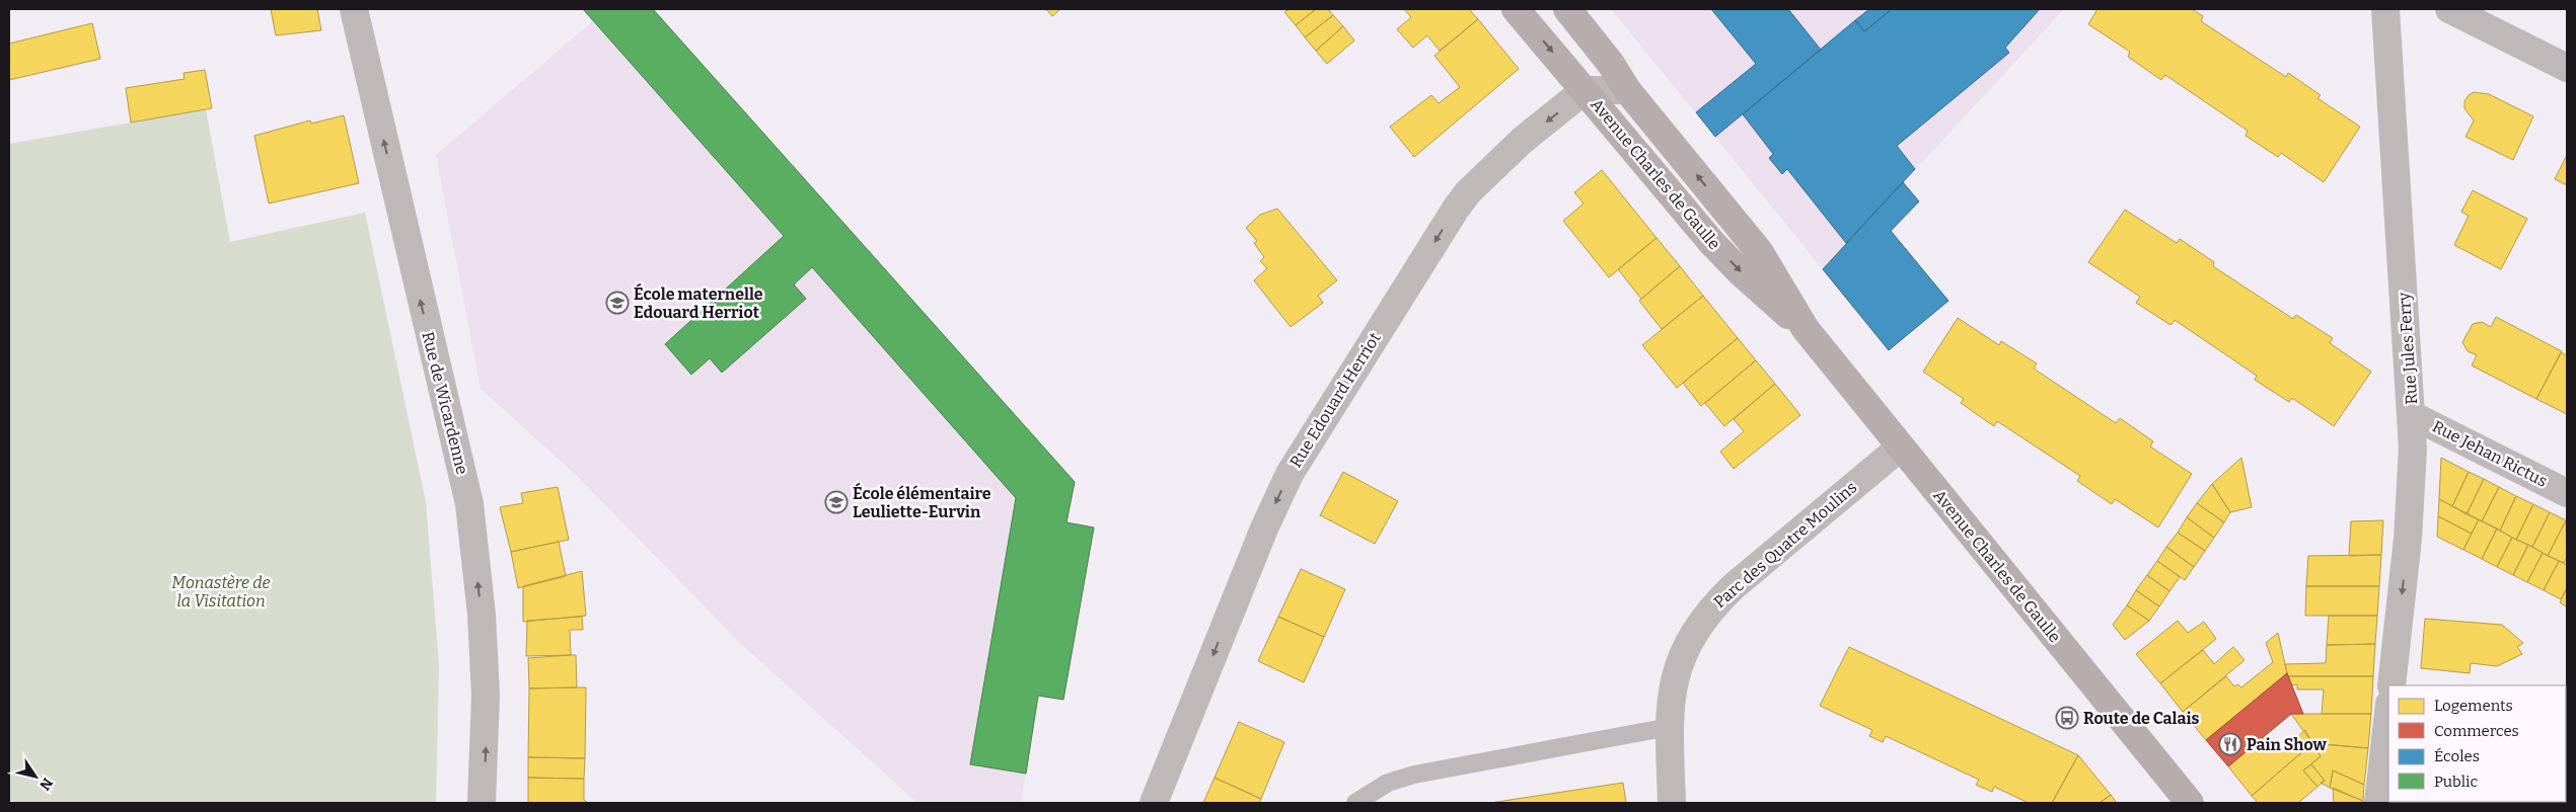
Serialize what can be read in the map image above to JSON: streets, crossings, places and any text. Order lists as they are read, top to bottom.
{
  "streets": {
    "main road": ["Avenue Charles de Gaulle"],
    "street": [
      "Rue Jules Ferry",
      "Rue Edouard Herriot",
      "Rue de Wicardenne",
      "Rue Jehan Rictus",
      "Parc des Quatre Moulins"
    ]
  },
  "crossings": [
    ["Avenue Charles de Gaulle", "Rue Edouard Herriot"],
    ["Avenue Charles de Gaulle", "Parc des Quatre Moulins"],
    ["Rue Jules Ferry", "Rue Jehan Rictus"]
  ],
  "one_way": ["Rue Jules Ferry", "Rue Edouard Herriot", "Rue de Wicardenne"],
  "parks": ["Monastère de la Visitation"],
  "places": {
    "school or university": ["École maternelle Edouard Herriot", "École élémentaire Leuliette-Eurvin"],
    "bus stop": ["Route de Calais"],
    "restaurant": ["Pain Show"]
  },
  "legend": [
    "Logements",
    "Commerces",
    "Écoles",
    "Public"
  ],
  "north": "bottom right"
}
